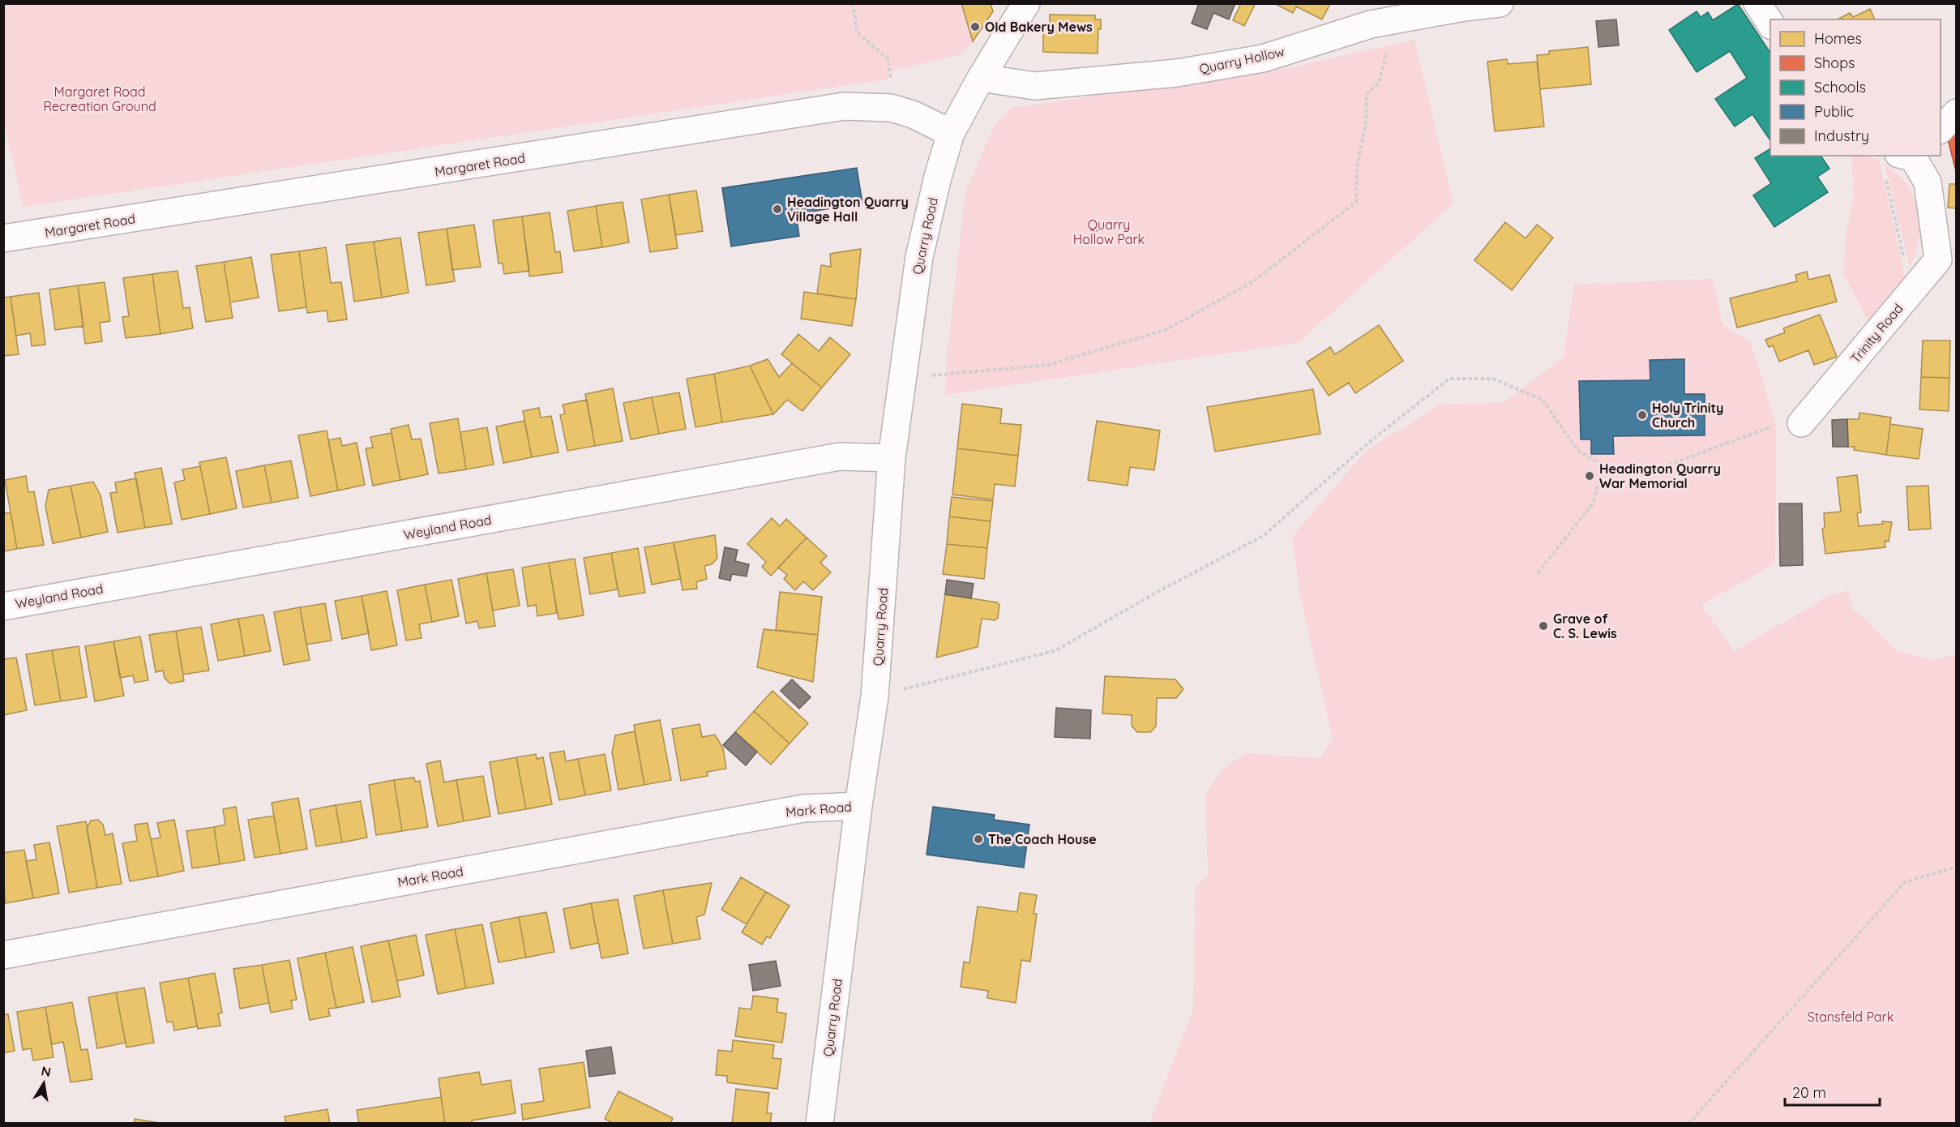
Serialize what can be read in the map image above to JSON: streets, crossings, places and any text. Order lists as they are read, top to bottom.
{
  "streets": {
    "street": [
      "Quarry Hollow",
      "Margaret Road",
      "Quarry Road",
      "Trinity Road",
      "Weyland Road",
      "Mark Road"
    ]
  },
  "crossings": [
    ["Quarry Hollow", "Quarry Road"],
    ["Margaret Road", "Quarry Road"],
    ["Quarry Road", "Weyland Road"],
    ["Quarry Road", "Mark Road"]
  ],
  "parks": ["Margaret Road Recreation Ground", "Quarry Hollow Park", "Stansfeld Park"],
  "places": [
    "Old Bakery Mews",
    "Headington Quarry Village Hall",
    "Holy Trinity Church",
    "Headington Quarry War Memorial",
    "Grave of C. S. Lewis",
    "The Coach House"
  ],
  "legend": [
    "Homes",
    "Shops",
    "Schools",
    "Public",
    "Industry"
  ],
  "scale_bar": "20 m",
  "north": "top"
}
